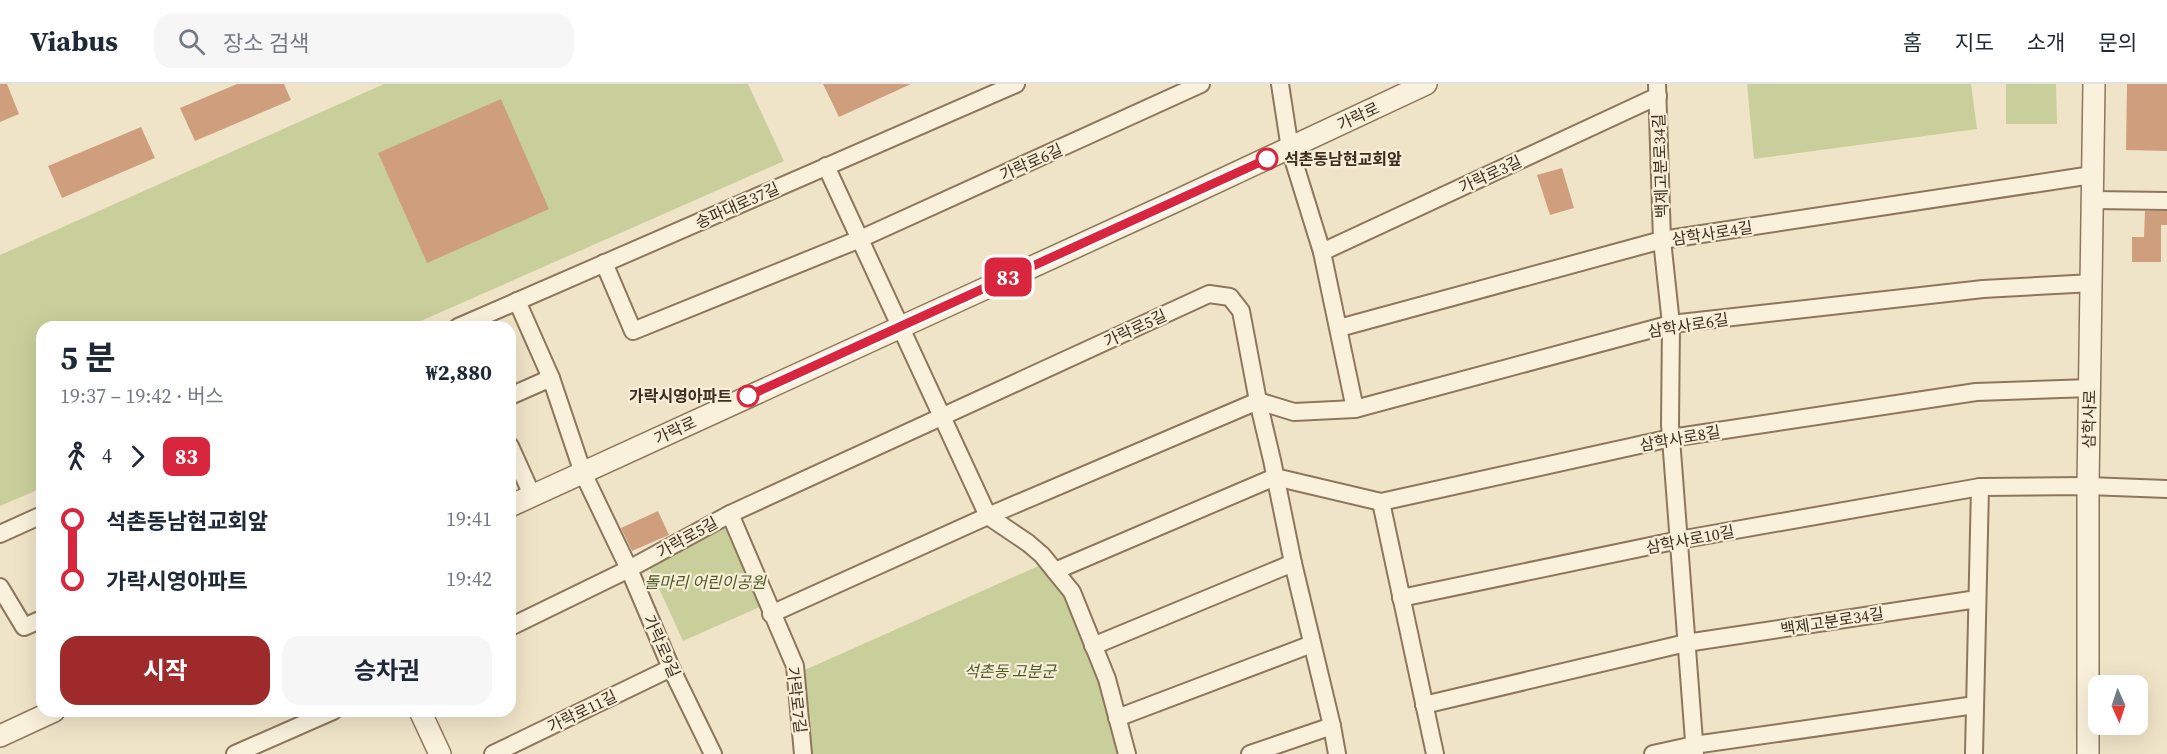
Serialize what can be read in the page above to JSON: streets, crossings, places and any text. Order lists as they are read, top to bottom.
{
  "streets": {
    "street": [
      "가락로",
      "가락로6길",
      "백제고분로34길",
      "가락로3길",
      "송파대로37길",
      "삼학사로4길",
      "삼학사로6길",
      "가락로5길",
      "삼학사로",
      "삼학사로8길",
      "삼학사로10길",
      "가락로9길",
      "가락로7길",
      "가락로11길"
    ]
  },
  "crossings": [
    ["가락로", "가락로9길"],
    ["가락로6길", "송파대로37길"],
    ["백제고분로34길", "가락로3길"],
    ["백제고분로34길", "삼학사로4길"],
    ["백제고분로34길", "삼학사로6길"],
    ["백제고분로34길", "삼학사로8길"],
    ["백제고분로34길", "삼학사로10길"],
    ["삼학사로4길", "삼학사로"],
    ["삼학사로6길", "가락로5길"],
    ["삼학사로6길", "삼학사로"],
    ["가락로5길", "삼학사로8길"],
    ["가락로5길", "가락로9길"],
    ["가락로5길", "가락로7길"],
    ["삼학사로", "삼학사로8길"],
    ["삼학사로", "삼학사로10길"],
    ["가락로9길", "가락로11길"]
  ],
  "parks": ["돌마리 어린이공원", "석촌동 고분군"],
  "places": ["석촌동남현교회앞", "가락시영아파트"],
  "lines": ["bus line 83"],
  "north": "bottom",
  "page": {
    "header": "Viabus",
    "search": "장소 검색",
    "nav": [
      "홈",
      "지도",
      "소개",
      "문의"
    ],
    "on_map": "83",
    "heading": ["5 분", "19:37 – 19:42 · 버스", "₩2,880"],
    "legs": ["4", "83"],
    "list": [
      {
        "name": "석촌동남현교회앞",
        "value": "19:41"
      },
      {
        "name": "가락시영아파트",
        "value": "19:42"
      }
    ],
    "buttons": ["시작", "승차권"]
  }
}
